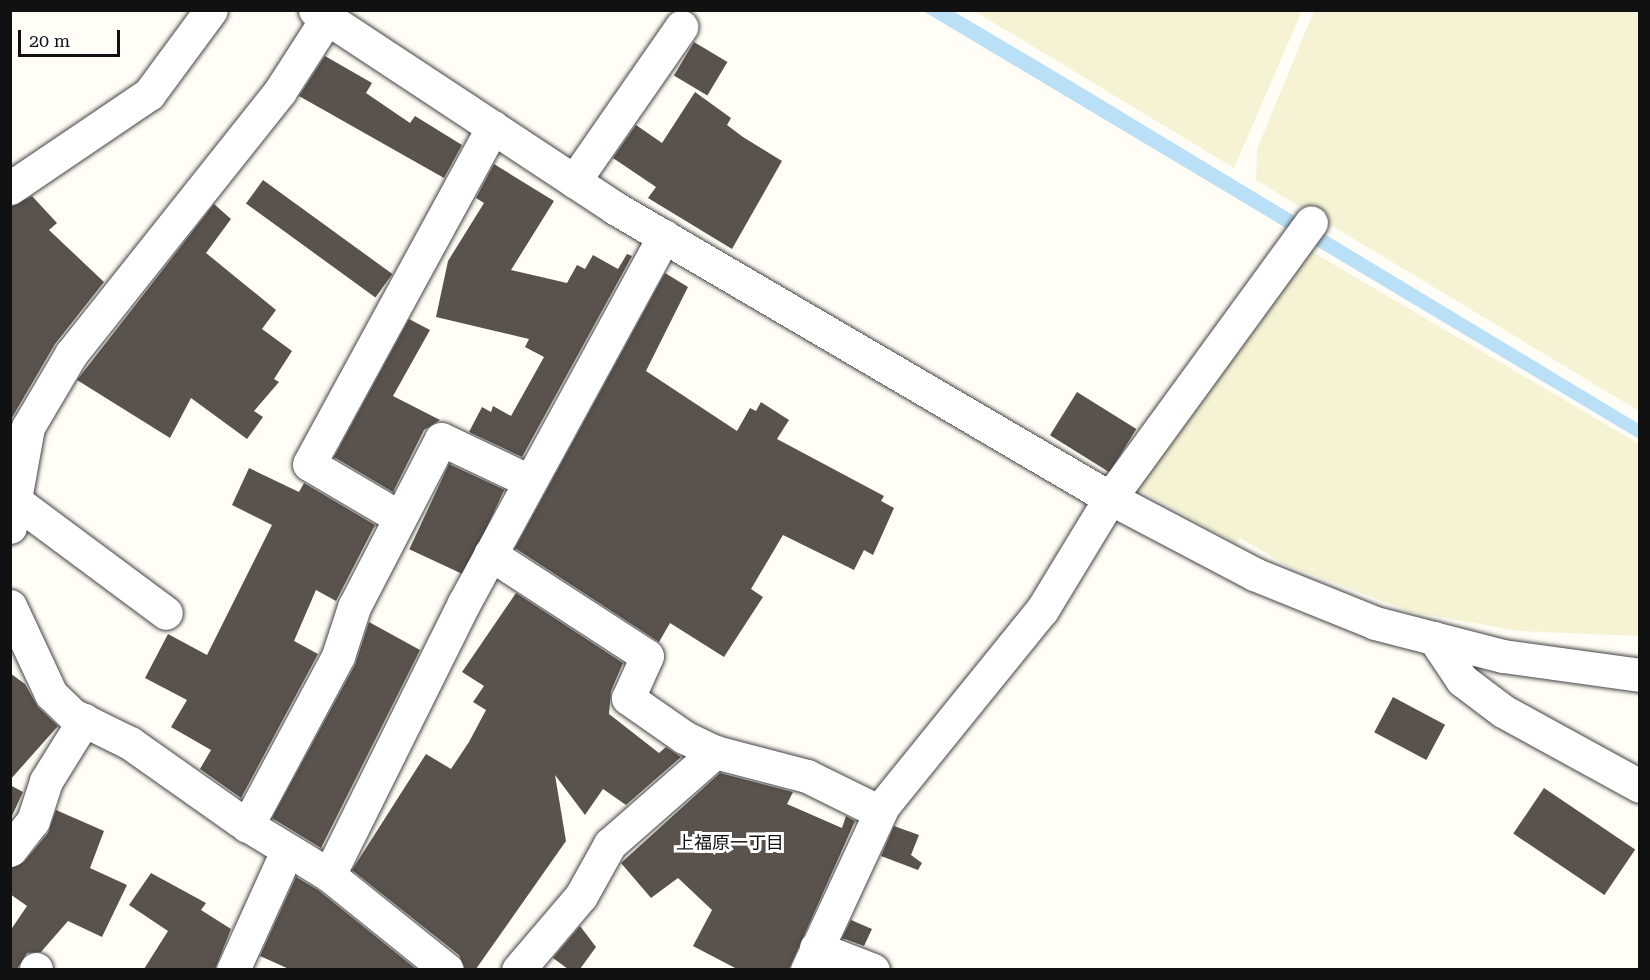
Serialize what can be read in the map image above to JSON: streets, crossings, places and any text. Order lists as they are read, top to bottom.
{
  "districts": ["上福原一丁目"],
  "scale_bar": "20 m"
}
